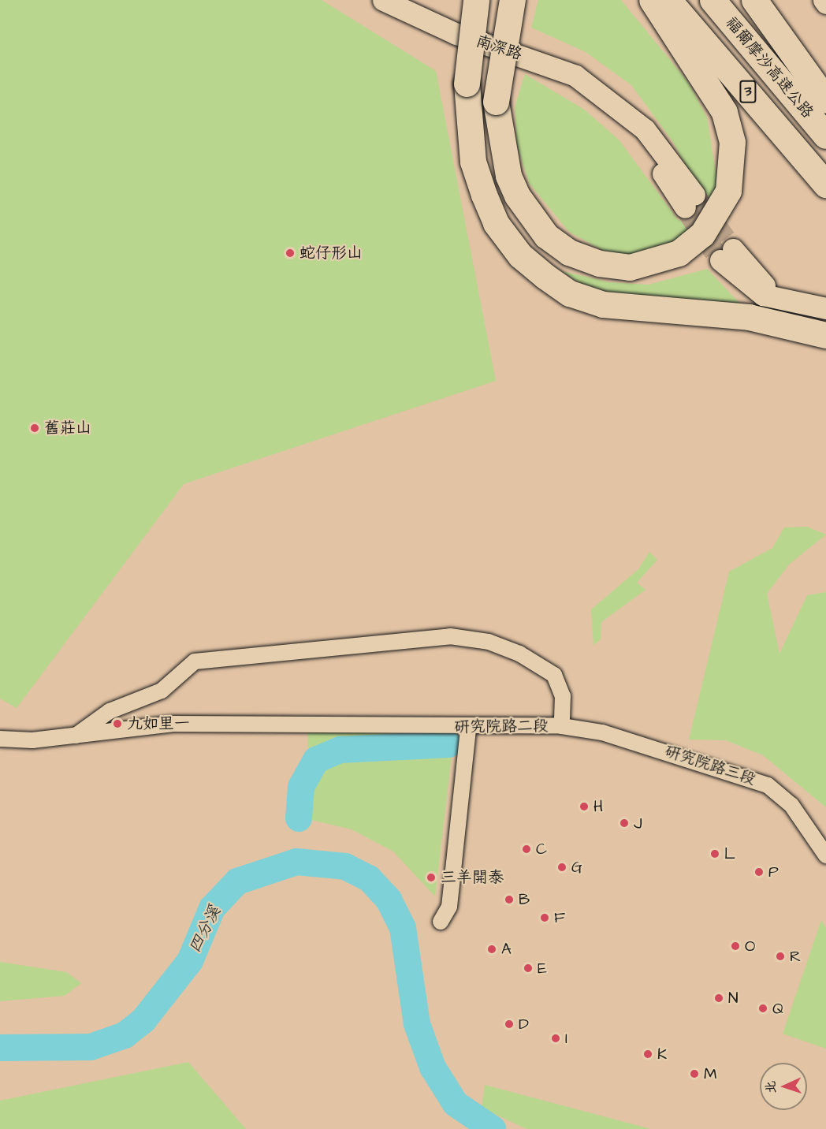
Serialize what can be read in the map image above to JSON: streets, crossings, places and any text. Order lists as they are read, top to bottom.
{
  "streets": {
    "highway": ["福爾摩沙高速公路", "3"],
    "main road": ["南深路"],
    "street": ["研究院路二段", "研究院路三段"]
  },
  "crossings": [
    ["研究院路二段", "研究院路三段"]
  ],
  "water": ["四分溪"],
  "places": [
    "蛇仔形山",
    "舊莊山",
    "九如里一",
    "H",
    "J",
    "C",
    "L",
    "G",
    "P",
    "三羊開泰",
    "B",
    "F",
    "O",
    "A",
    "R",
    "E",
    "N",
    "Q",
    "D",
    "I",
    "K",
    "M"
  ],
  "north": "left"
}
